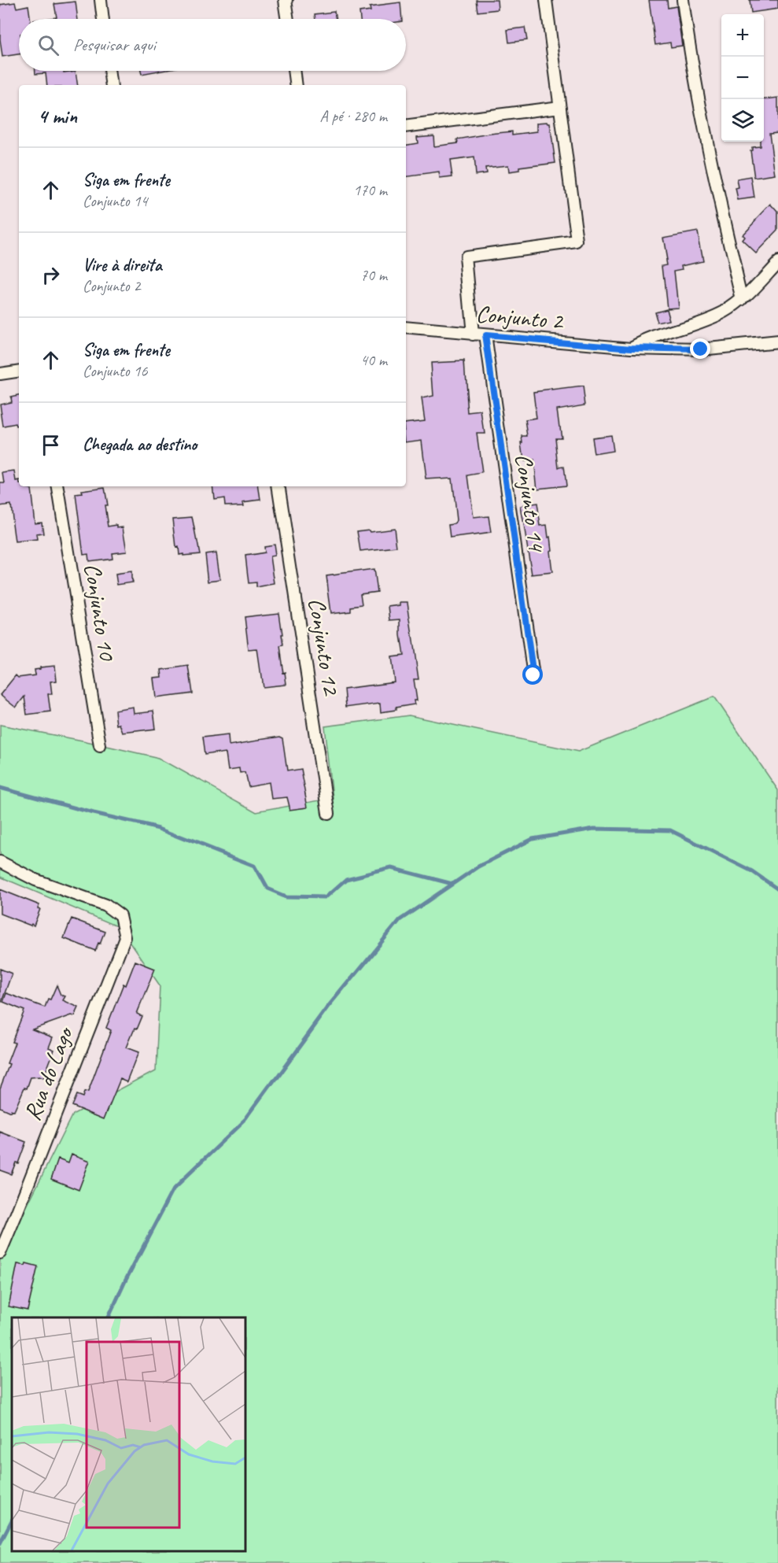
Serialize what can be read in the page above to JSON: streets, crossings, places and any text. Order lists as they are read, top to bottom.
{
  "streets": {
    "street": [
      "Conjunto 2",
      "Conjunto 14",
      "Conjunto 10",
      "Conjunto 12",
      "Rua do Lago"
    ]
  },
  "crossings": [
    ["Conjunto 2", "Conjunto 14"]
  ],
  "page": {
    "map_buttons": ["+", "−"],
    "search": "Pesquisar aqui",
    "heading": ["4 min", "A pé · 280 m"],
    "list": [
      ["Siga em frente", "Conjunto 14", "170 m"],
      ["Vire à direita", "Conjunto 2", "70 m"],
      ["Siga em frente", "Conjunto 16", "40 m"],
      "Chegada ao destino"
    ]
  }
}
